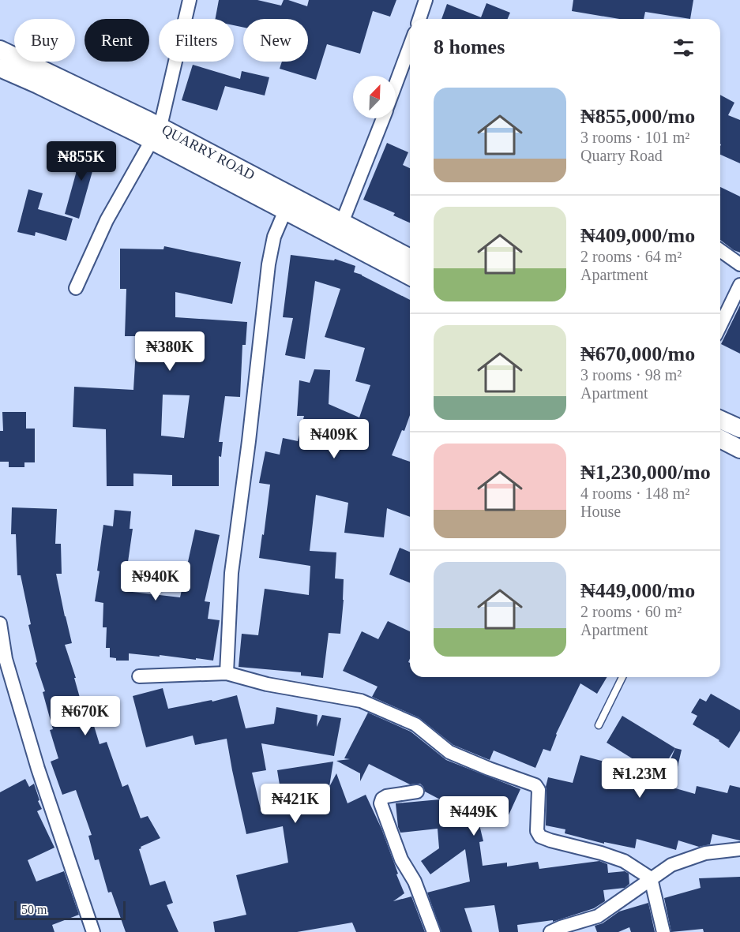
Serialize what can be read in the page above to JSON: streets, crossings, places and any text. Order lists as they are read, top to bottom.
{
  "streets": {
    "main road": ["QUARRY ROAD"]
  },
  "scale_bar": "50 m",
  "north": "top right",
  "page": {
    "chip": [
      "Buy",
      "Rent",
      "Filters",
      "New"
    ],
    "heading": "8 homes",
    "list": [
      {
        "name": "₦855,000/mo",
        "note": "3 rooms · 101 m² · Quarry Road"
      },
      {
        "name": "₦409,000/mo",
        "note": "2 rooms · 64 m² · Apartment"
      },
      {
        "name": "₦670,000/mo",
        "note": "3 rooms · 98 m² · Apartment"
      },
      {
        "name": "₦1,230,000/mo",
        "note": "4 rooms · 148 m² · House"
      },
      {
        "name": "₦449,000/mo",
        "note": "2 rooms · 60 m² · Apartment"
      }
    ],
    "price": [
      "₦855K",
      "₦380K",
      "₦409K",
      "₦940K",
      "₦670K",
      "₦1.23M",
      "₦421K",
      "₦449K"
    ],
    "scale": "50 m"
  }
}
